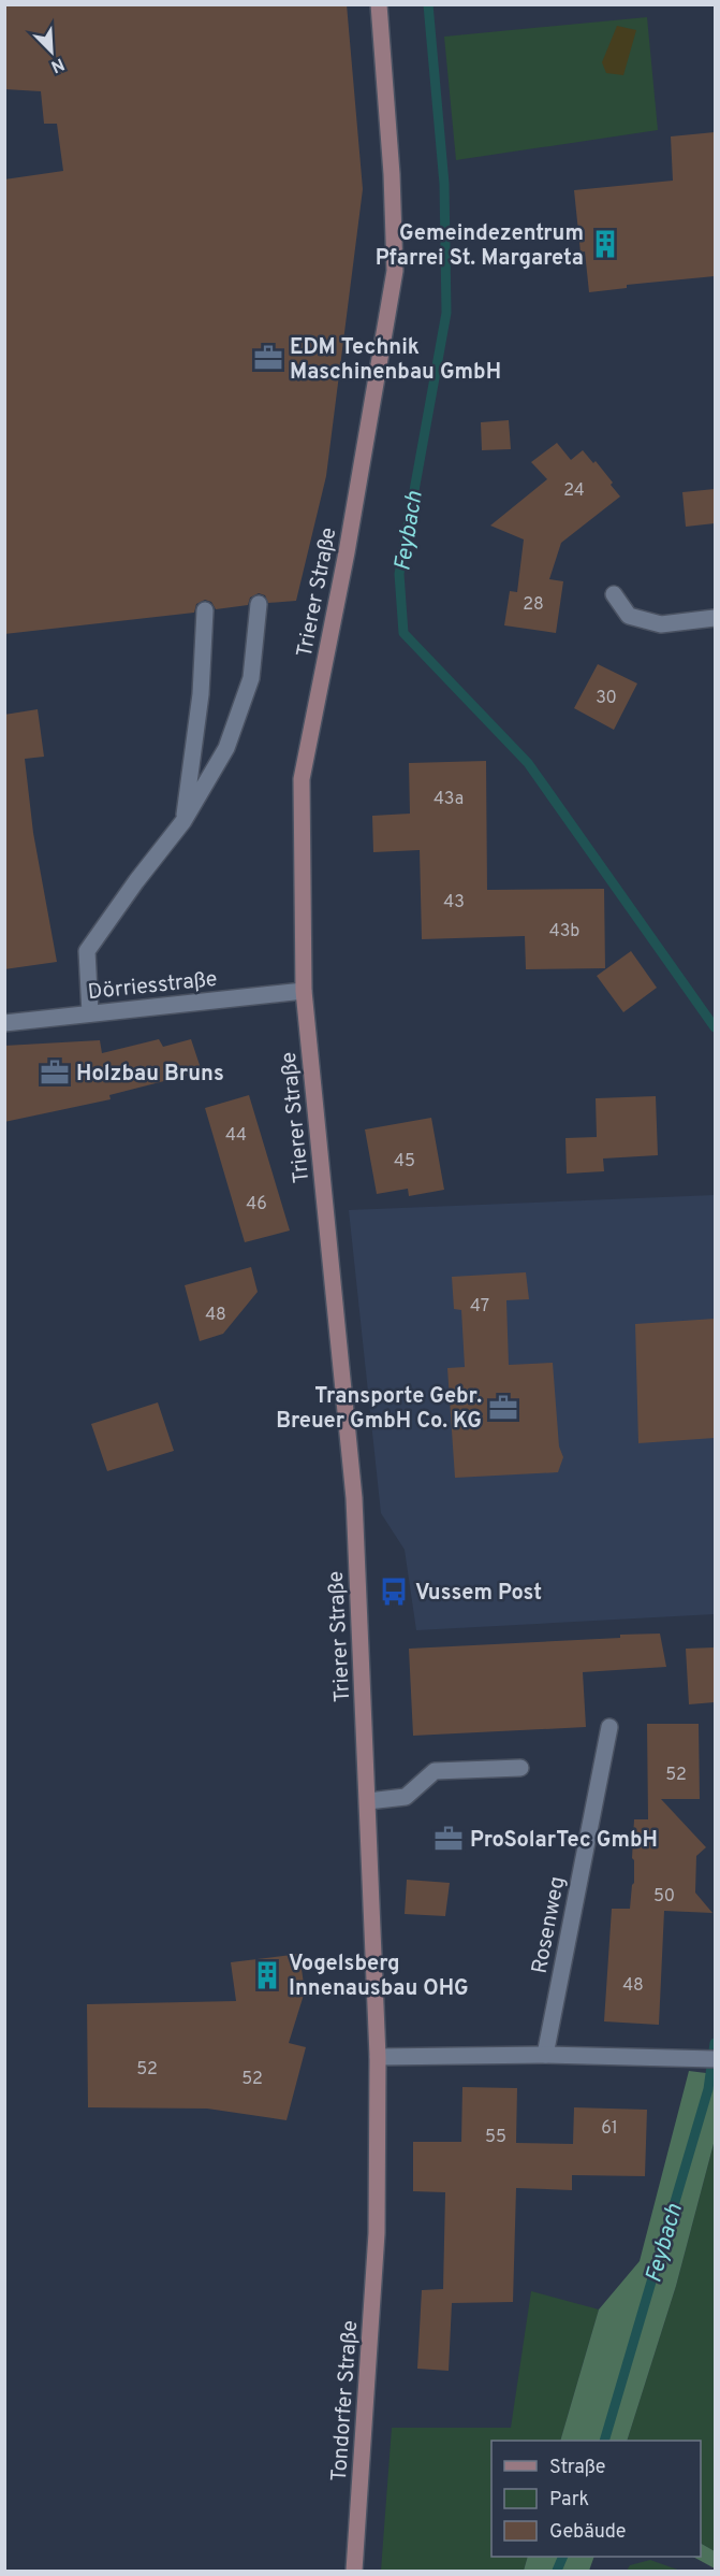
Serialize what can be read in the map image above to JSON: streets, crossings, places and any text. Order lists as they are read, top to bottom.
{
  "streets": {
    "main road": ["Trierer Straße", "Tondorfer Straße"],
    "street": ["Dörriesstraße", "Rosenweg"]
  },
  "crossings": [
    ["Trierer Straße", "Dörriesstraße"],
    ["Trierer Straße", "Tondorfer Straße"]
  ],
  "water": ["Feybach"],
  "places": {
    "building": ["Gemeindezentrum Pfarrei St. Margareta", "Vogelsberg Innenausbau OHG"],
    "office": [
      "EDM Technik Maschinenbau GmbH",
      "Holzbau Bruns",
      "Transporte Gebr. Breuer GmbH Co. KG",
      "ProSolarTec GmbH"
    ],
    "bus stop": ["Vussem Post"]
  },
  "house_numbers": [
    "24",
    "28",
    "30",
    "43a",
    "43",
    "43b",
    "44",
    "45",
    "46",
    "47",
    "48",
    "52",
    "50",
    "48",
    "52",
    "52",
    "61",
    "55"
  ],
  "legend": ["Straße", "Park", "Gebäude"],
  "north": "bottom right"
}
